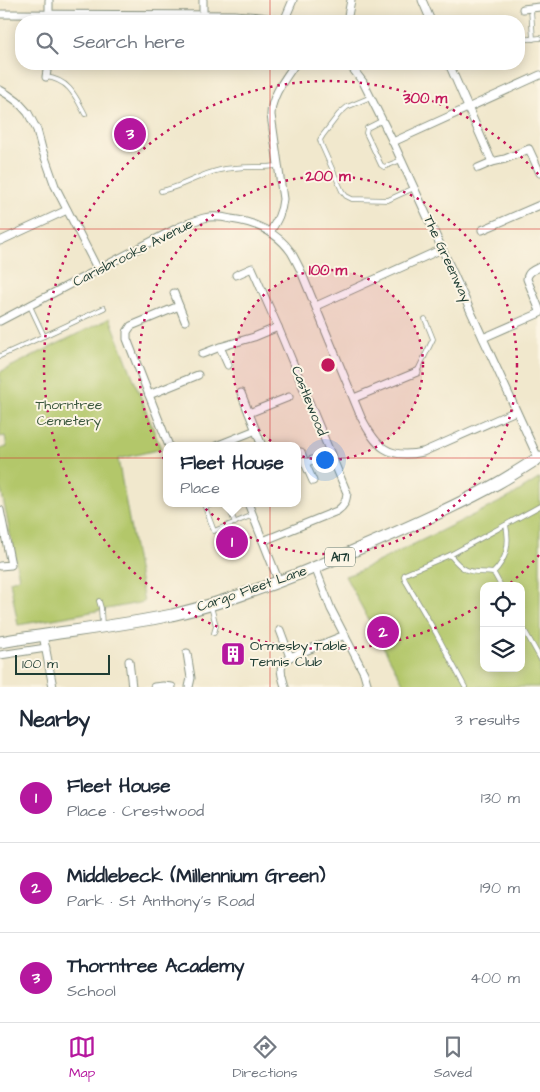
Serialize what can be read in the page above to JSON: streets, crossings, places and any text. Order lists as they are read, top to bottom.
{
  "streets": {
    "main road": ["A171", "Cargo Fleet Lane"],
    "street": ["Carisbrooke Avenue", "The Greenway", "Castlewood"]
  },
  "crossings": [
    ["Carisbrooke Avenue", "The Greenway"],
    ["The Greenway", "Cargo Fleet Lane"]
  ],
  "parks": ["Thorntree Cemetery"],
  "places": {
    "building": ["Ormesby Table Tennis Club"]
  },
  "scale_bar": "100 m",
  "page": {
    "search": "Search here",
    "pins": ["3", "1", "2"],
    "popup": ["Fleet House", "Place"],
    "scale": "100 m",
    "heading": ["Nearby", "3 results"],
    "list": [
      {
        "mark": "1",
        "name": "Fleet House",
        "note": "Place · Crestwood",
        "value": "130 m"
      },
      {
        "mark": "2",
        "name": "Middlebeck (Millennium Green)",
        "note": "Park · St Anthony's Road",
        "value": "190 m"
      },
      {
        "mark": "3",
        "name": "Thorntree Academy",
        "note": "School",
        "value": "400 m"
      }
    ],
    "nav": ["Map", "Directions", "Saved"]
  },
  "rings": ["300 m", "200 m", "100 m"]
}
